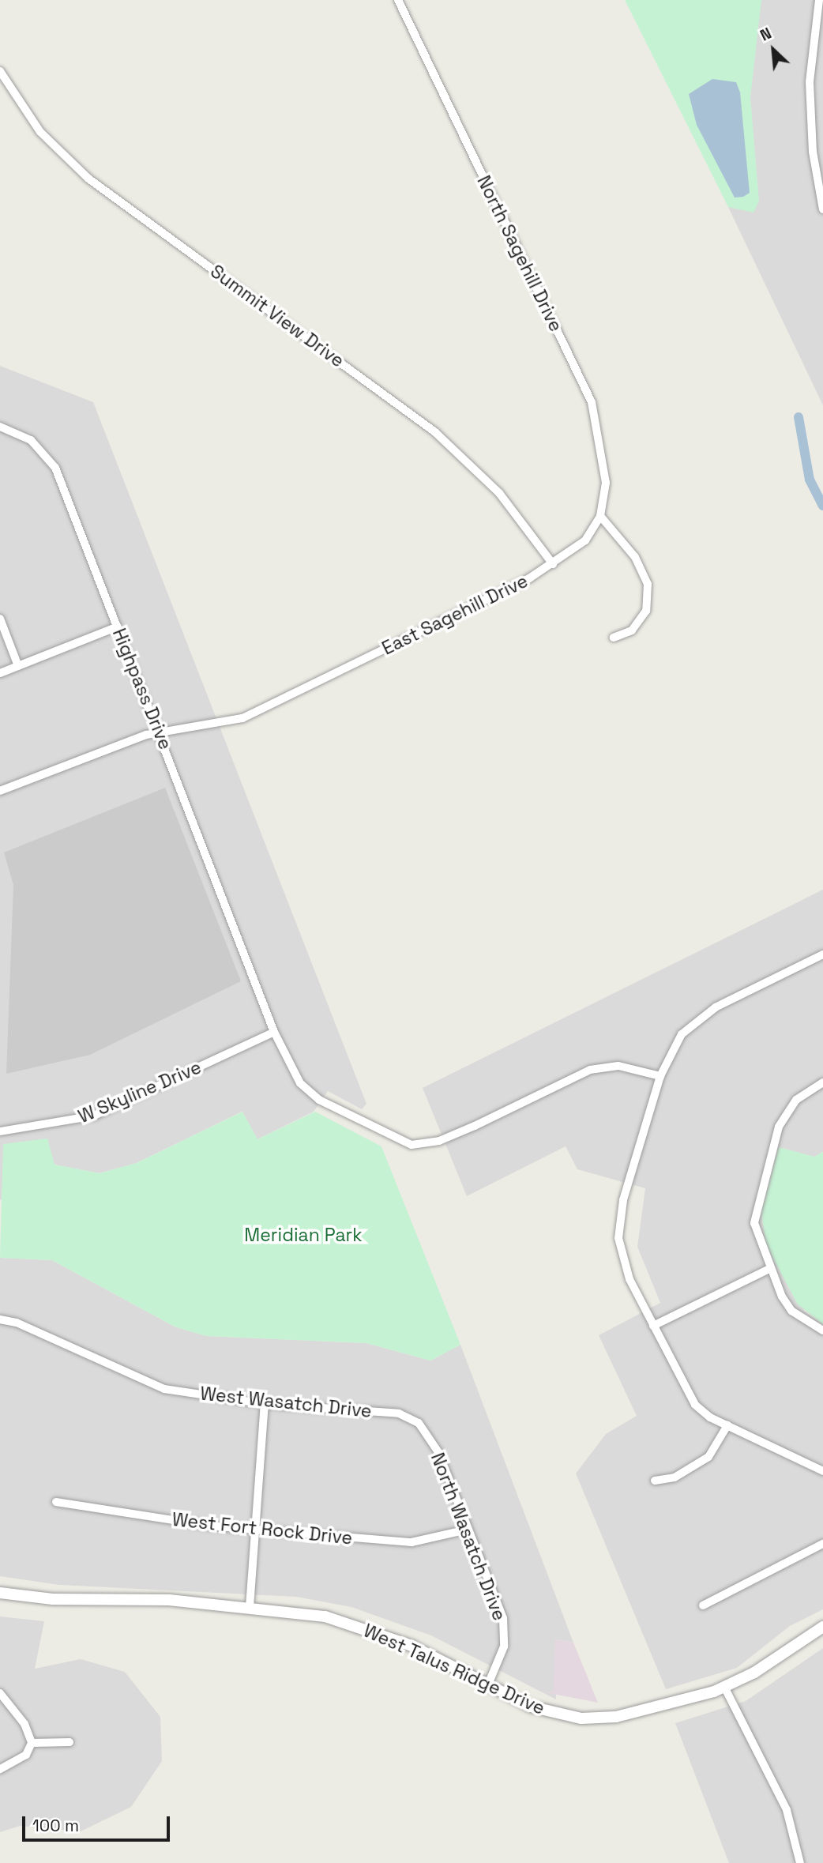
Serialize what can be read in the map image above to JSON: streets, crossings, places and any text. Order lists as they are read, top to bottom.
{
  "streets": {
    "street": [
      "North Sagehill Drive",
      "Summit View Drive",
      "East Sagehill Drive",
      "Highpass Drive",
      "W Skyline Drive",
      "West Wasatch Drive",
      "West Fort Rock Drive",
      "North Wasatch Drive",
      "West Talus Ridge Drive"
    ]
  },
  "crossings": [
    ["North Sagehill Drive", "East Sagehill Drive"],
    ["Summit View Drive", "East Sagehill Drive"],
    ["East Sagehill Drive", "Highpass Drive"],
    ["Highpass Drive", "W Skyline Drive"],
    ["West Wasatch Drive", "North Wasatch Drive"],
    ["West Fort Rock Drive", "North Wasatch Drive"],
    ["North Wasatch Drive", "West Talus Ridge Drive"]
  ],
  "parks": ["Meridian Park"],
  "scale_bar": "100 m",
  "north": "top left"
}
